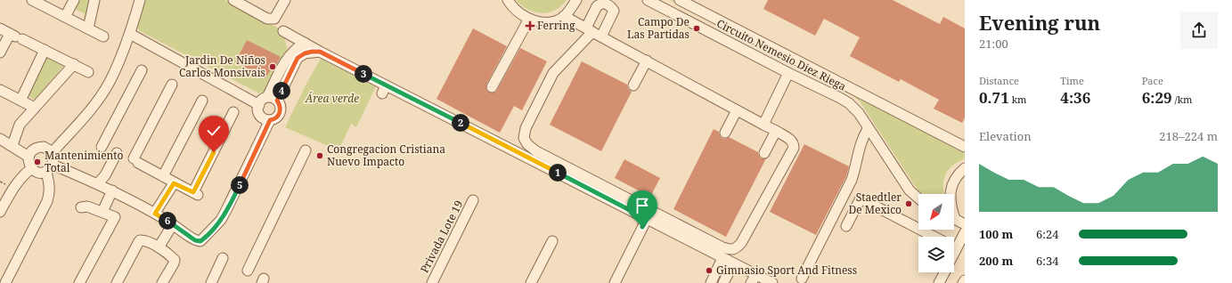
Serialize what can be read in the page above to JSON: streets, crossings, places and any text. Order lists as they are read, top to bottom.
{
  "streets": {
    "street": ["Circuito Nemesio Diez Riega", "Privada Lote 19"]
  },
  "parks": ["Área verde"],
  "places": {
    "health": ["Ferring"],
    "other": [
      "Campo De Las Partidas",
      "Jardin De Niños Carlos Monsivais",
      "Congregacion Cristiana Nuevo Impacto",
      "Mantenimiento Total",
      "Staedtler De Mexico",
      "Gimnasio Sport And Fitness"
    ]
  },
  "north": "bottom left",
  "page": {
    "heading": ["Evening run", "21:00"],
    "stats": [
      ["Distance", "0.71 km"],
      ["Time", "4:36"],
      ["Pace", "6:29 /km"]
    ],
    "pins": [
      "3",
      "4",
      "2",
      "1",
      "5",
      "6"
    ],
    "chart": ["Elevation", "218–224 m"],
    "list": [
      {
        "name": "100 m",
        "note": "6:24"
      },
      {
        "name": "200 m",
        "note": "6:34"
      }
    ]
  }
}
